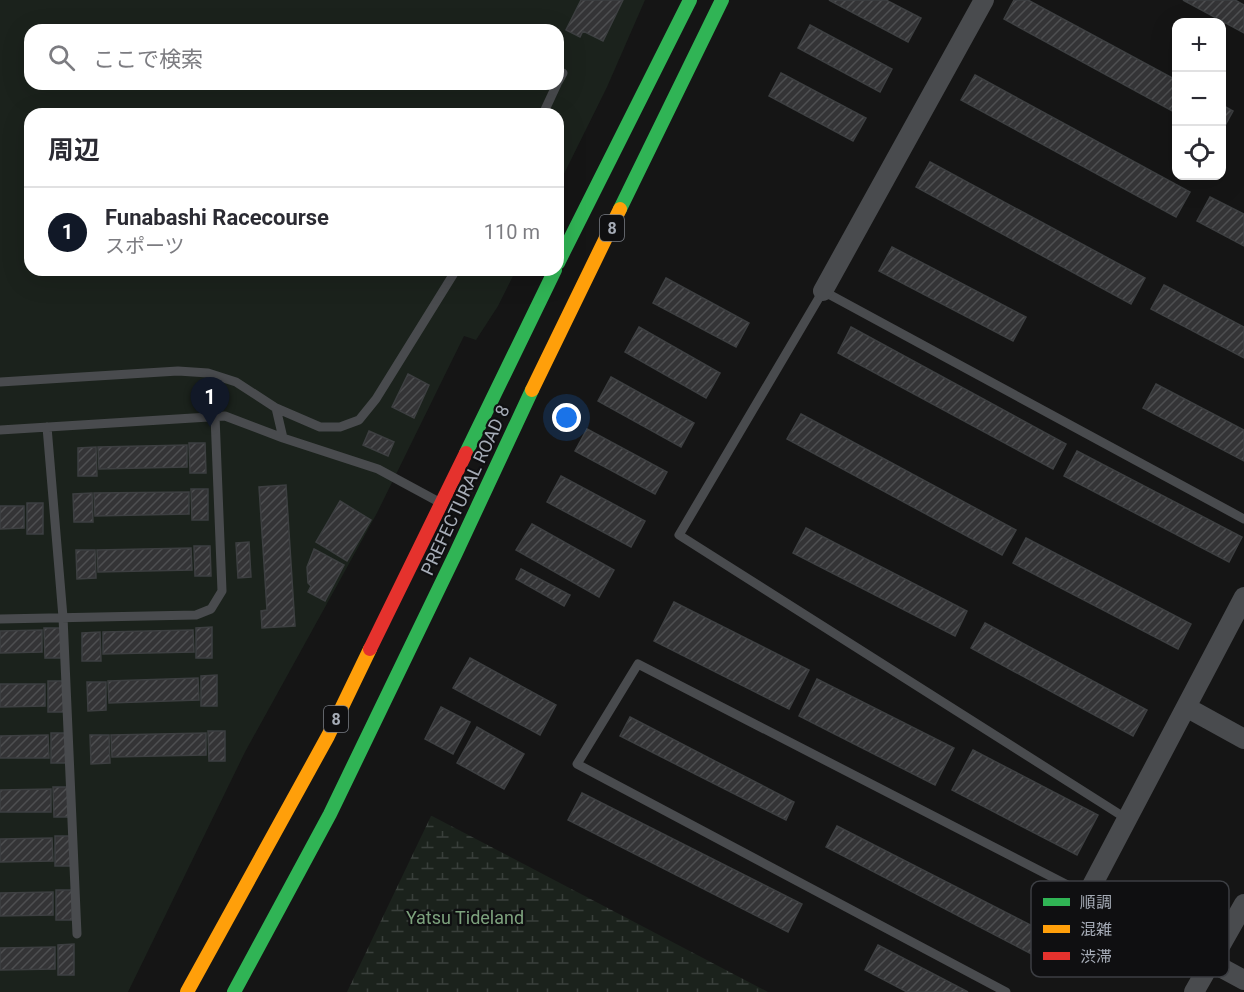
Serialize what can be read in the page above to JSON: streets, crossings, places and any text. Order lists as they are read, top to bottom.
{
  "streets": {
    "main road": ["8", "PREFECTURAL ROAD 8"]
  },
  "parks": ["Yatsu Tideland"],
  "legend": ["順調", "混雑", "渋滞"],
  "page": {
    "map_buttons": ["+", "−"],
    "search": "ここで検索",
    "heading": "周辺",
    "list": [
      {
        "mark": "1",
        "name": "Funabashi Racecourse",
        "note": "スポーツ",
        "value": "110 m"
      }
    ],
    "pins": "1"
  }
}
